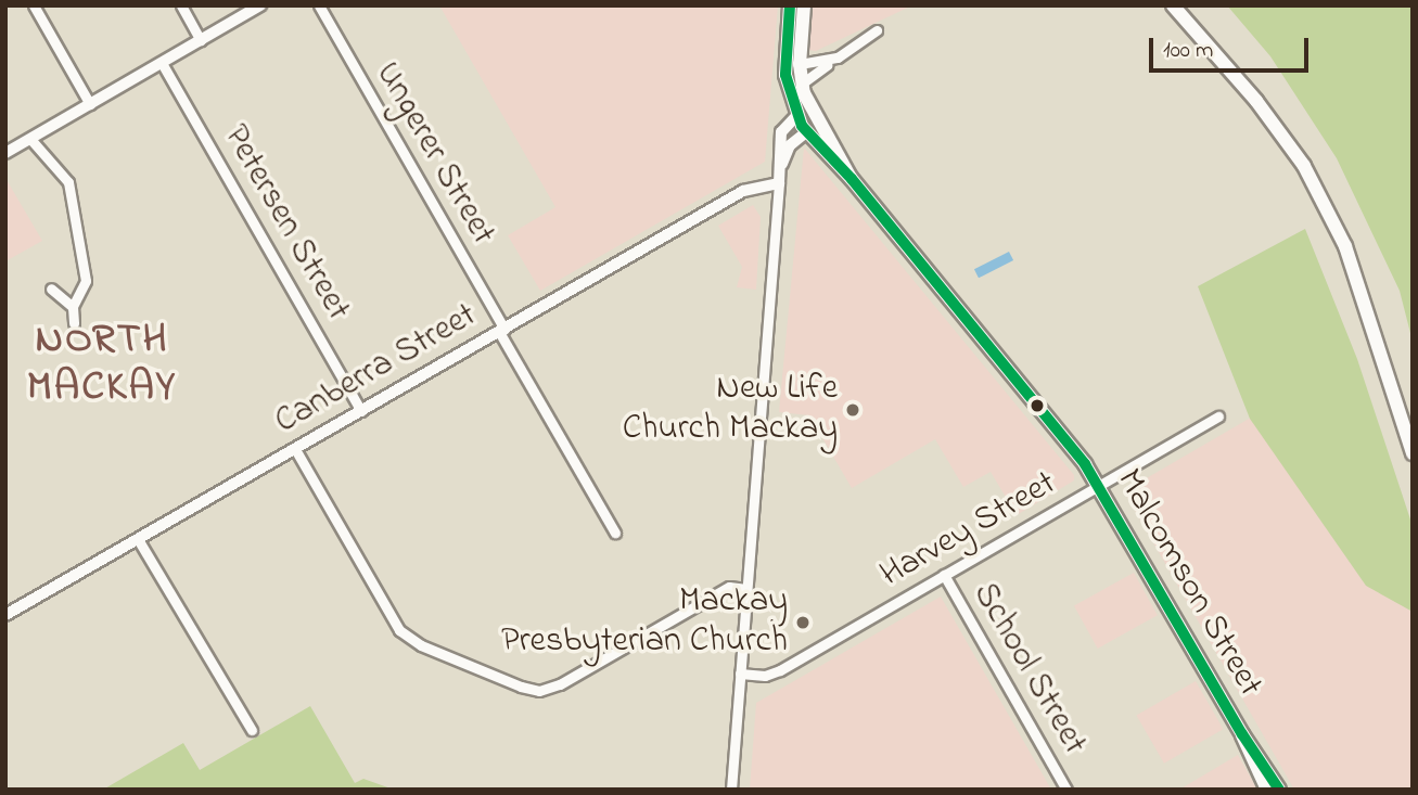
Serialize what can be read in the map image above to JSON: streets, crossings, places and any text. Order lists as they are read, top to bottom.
{
  "streets": {
    "main road": ["Malcomson Street"],
    "street": [
      "Ungerer Street",
      "Petersen Street",
      "Canberra Street",
      "Harvey Street",
      "School Street"
    ]
  },
  "crossings": [
    ["Ungerer Street", "Canberra Street"],
    ["Petersen Street", "Canberra Street"],
    ["Harvey Street", "Malcomson Street"],
    ["Harvey Street", "School Street"]
  ],
  "districts": ["NORTH MACKAY"],
  "places": ["New Life Church Mackay", "Mackay Presbyterian Church"],
  "scale_bar": "100 m"
}
